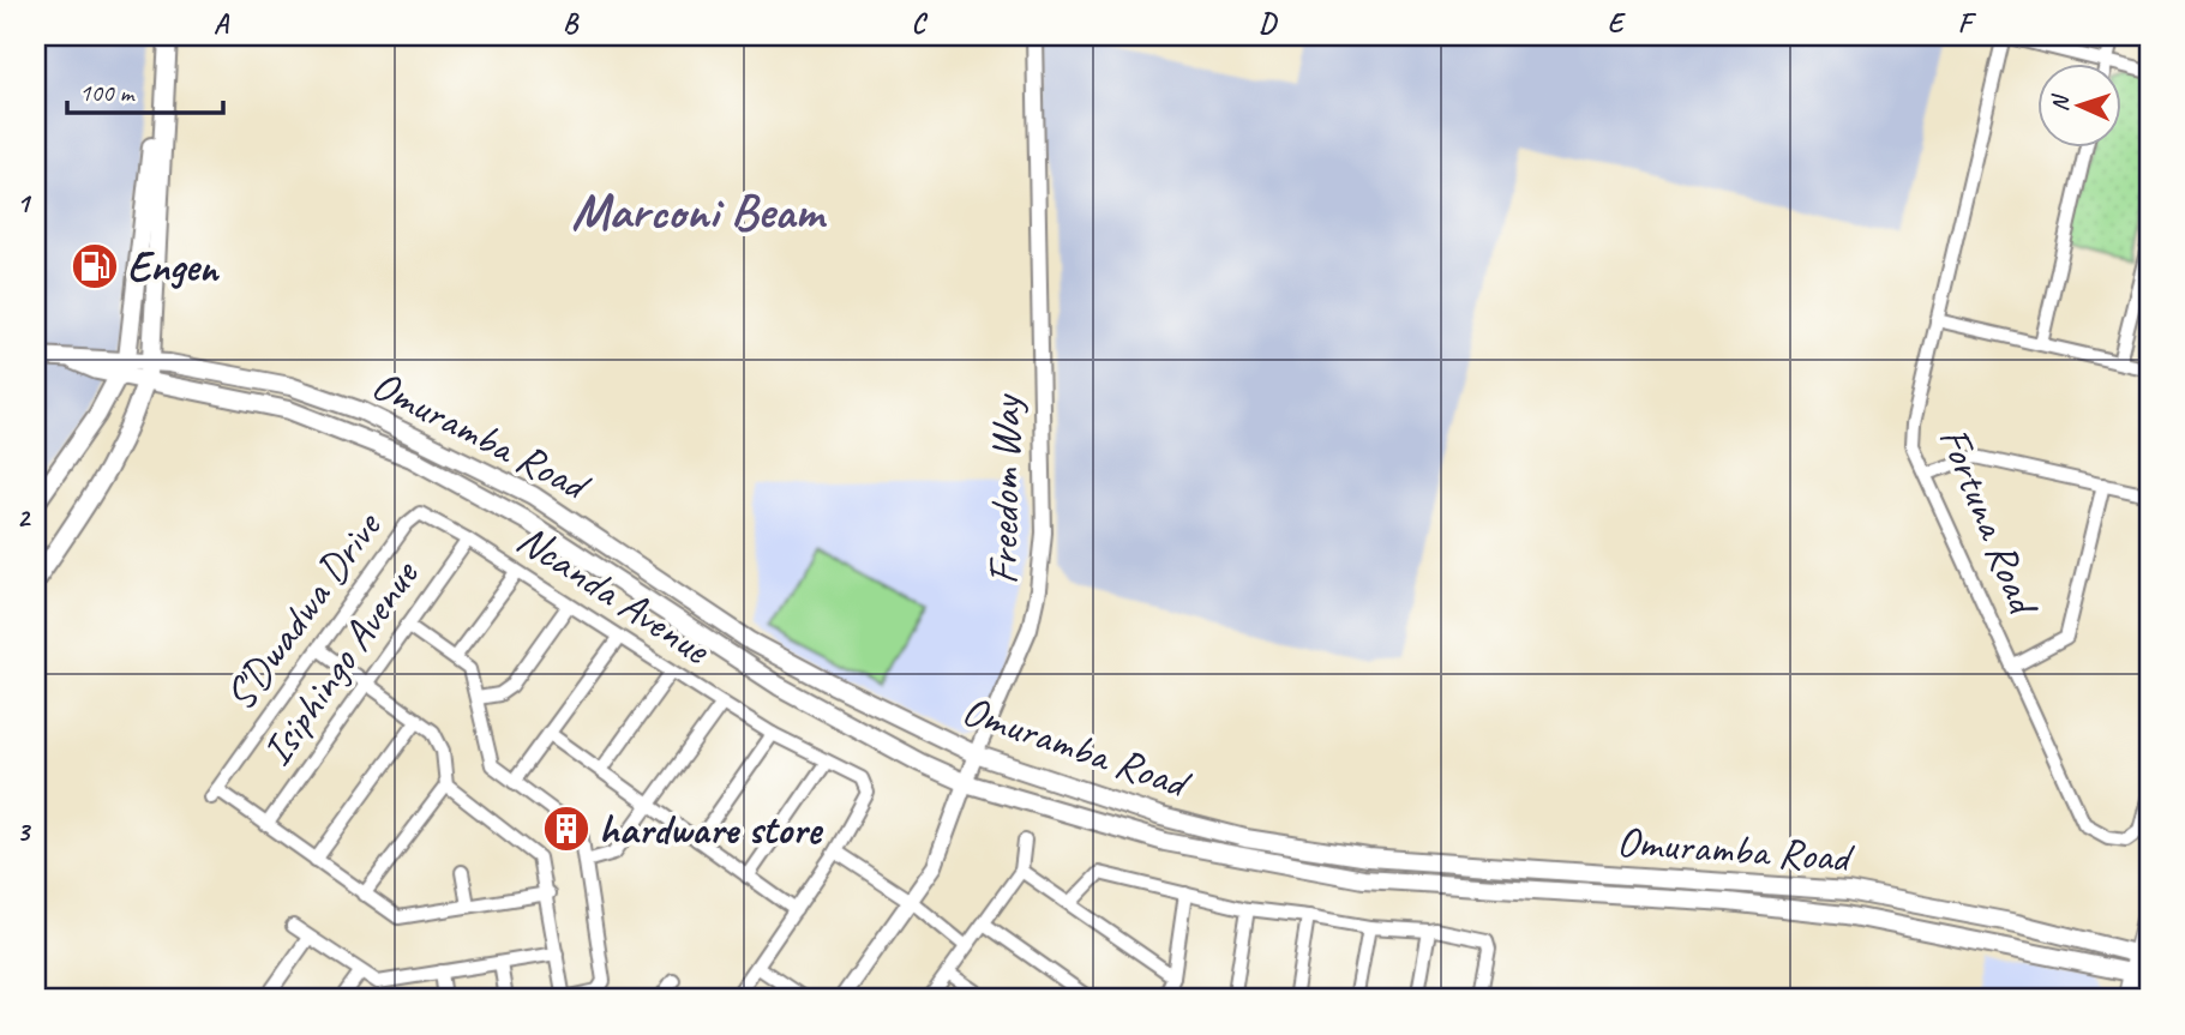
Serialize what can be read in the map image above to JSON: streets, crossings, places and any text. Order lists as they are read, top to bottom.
{
  "streets": {
    "main road": ["Omuramba Road"],
    "street": [
      "Freedom Way",
      "Fortuna Road",
      "Ncanda Avenue",
      "S'Dwadwa Drive",
      "Isiphingo Avenue"
    ]
  },
  "crossings": [
    ["Omuramba Road", "Freedom Way"],
    ["Ncanda Avenue", "S'Dwadwa Drive"],
    ["Ncanda Avenue", "Isiphingo Avenue"],
    ["S'Dwadwa Drive", "Isiphingo Avenue"]
  ],
  "districts": ["Marconi Beam"],
  "places": {
    "fuel station": ["Engen"],
    "building": ["hardware store"]
  },
  "scale_bar": "100 m",
  "north": "left",
  "grid": {
    "columns": [
      "A",
      "B",
      "C",
      "D",
      "E",
      "F"
    ],
    "rows": ["1", "2", "3"]
  }
}
